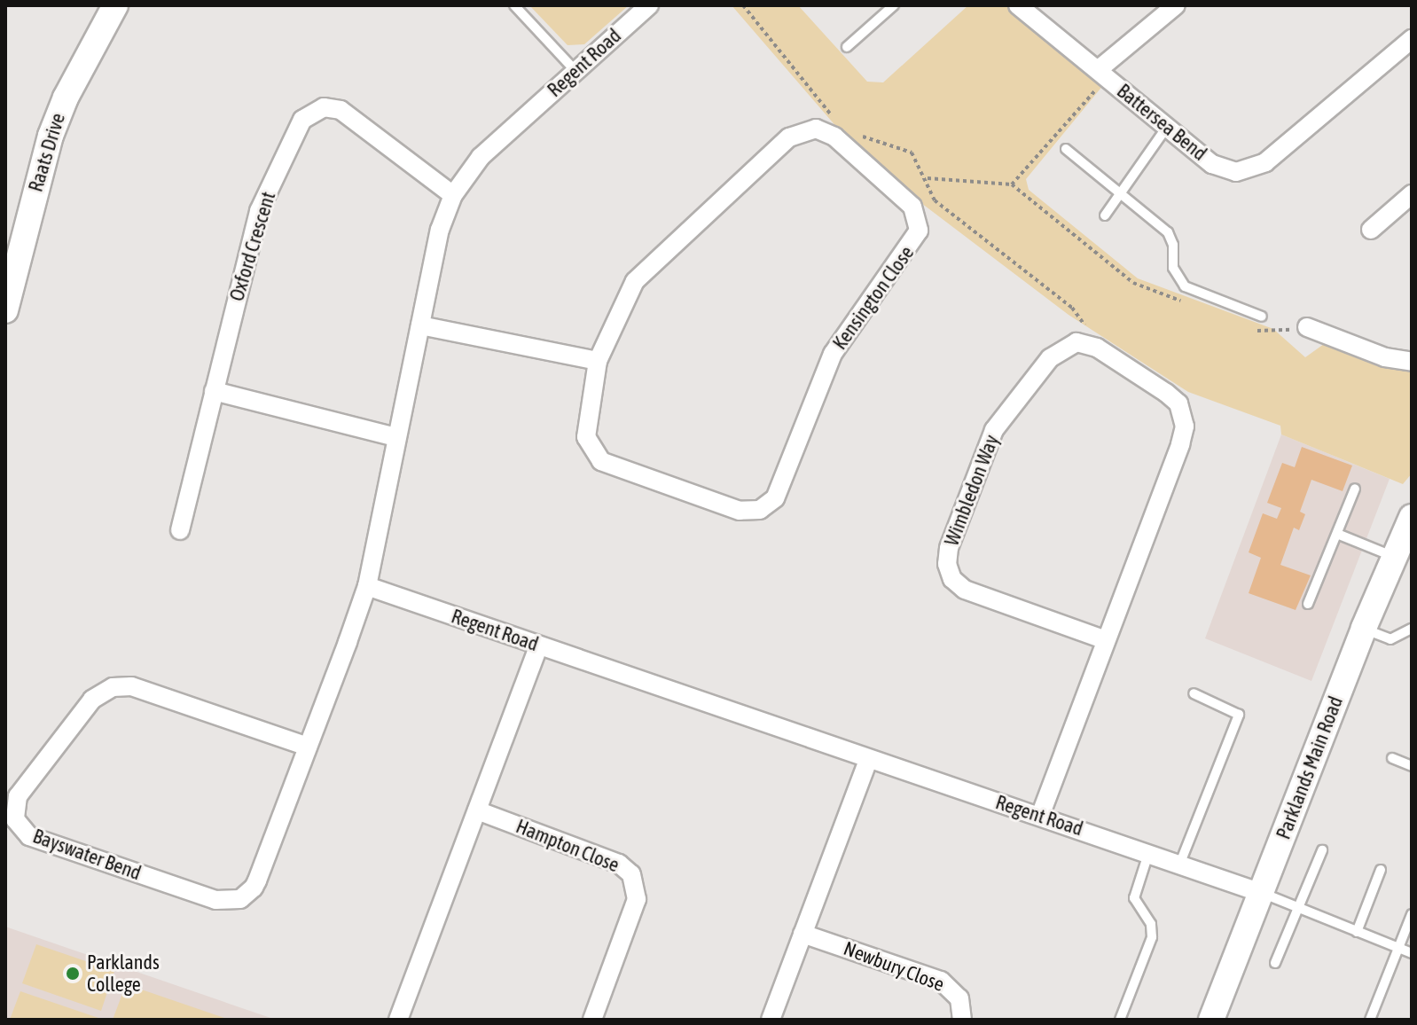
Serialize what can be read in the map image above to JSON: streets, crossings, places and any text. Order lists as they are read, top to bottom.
{
  "streets": {
    "street": [
      "Regent Road",
      "Battersea Bend",
      "Raats Drive",
      "Oxford Crescent",
      "Kensington Close",
      "Wimbledon Way",
      "Parklands Main Road",
      "Hampton Close",
      "Bayswater Bend",
      "Newbury Close"
    ]
  },
  "crossings": [
    ["Regent Road", "Oxford Crescent"],
    ["Regent Road", "Parklands Main Road"],
    ["Regent Road", "Bayswater Bend"]
  ],
  "places": ["Parklands College"]
}
